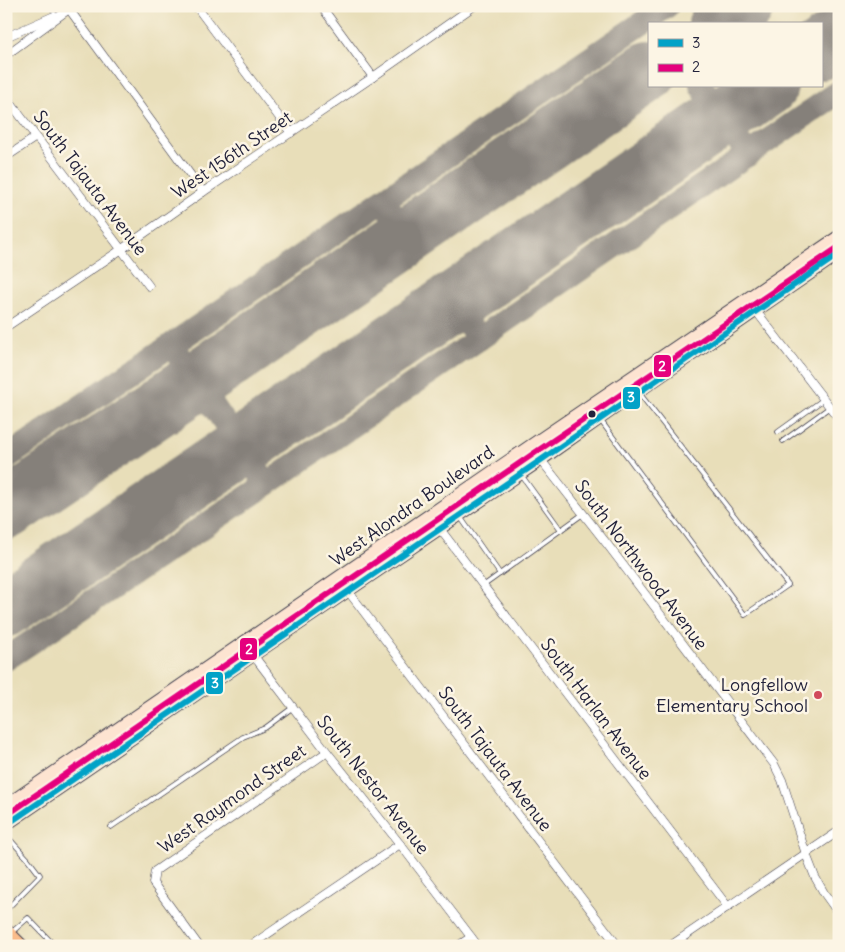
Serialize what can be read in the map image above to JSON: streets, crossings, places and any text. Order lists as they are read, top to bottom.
{
  "streets": {
    "main road": ["West Alondra Boulevard"],
    "street": [
      "West 156th Street",
      "South Tajauta Avenue",
      "South Northwood Avenue",
      "South Harlan Avenue",
      "South Nestor Avenue",
      "West Raymond Street"
    ]
  },
  "crossings": [
    ["West 156th Street", "South Tajauta Avenue"],
    ["South Tajauta Avenue", "West Alondra Boulevard"],
    ["West Alondra Boulevard", "South Northwood Avenue"],
    ["West Alondra Boulevard", "South Harlan Avenue"],
    ["West Alondra Boulevard", "South Nestor Avenue"],
    ["South Nestor Avenue", "West Raymond Street"]
  ],
  "places": ["Longfellow Elementary School"],
  "lines": ["transit line 2", "transit line 3"],
  "legend": ["3", "2"]
}
